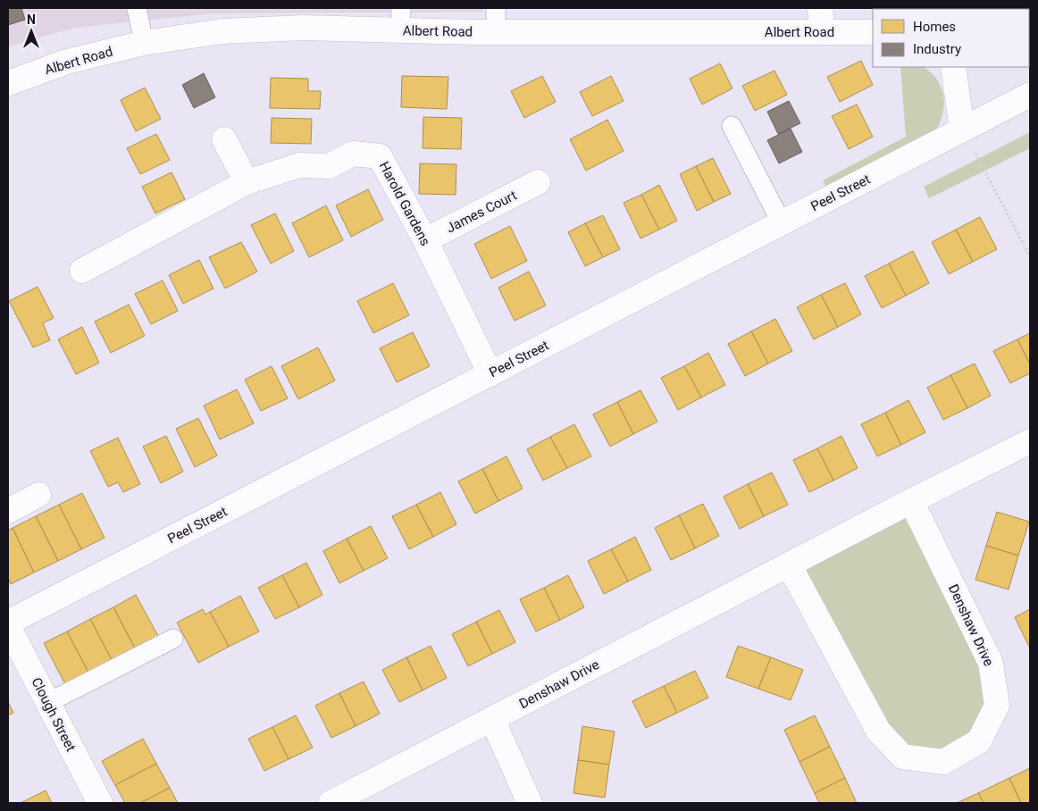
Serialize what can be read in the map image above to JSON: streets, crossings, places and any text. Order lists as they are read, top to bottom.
{
  "streets": {
    "street": [
      "Albert Road",
      "Peel Street",
      "Harold Gardens",
      "James Court",
      "Denshaw Drive",
      "Clough Street"
    ]
  },
  "crossings": [
    ["Peel Street", "Harold Gardens"],
    ["Peel Street", "Clough Street"],
    ["Harold Gardens", "James Court"]
  ],
  "legend": ["Homes", "Industry"],
  "north": "top"
}
